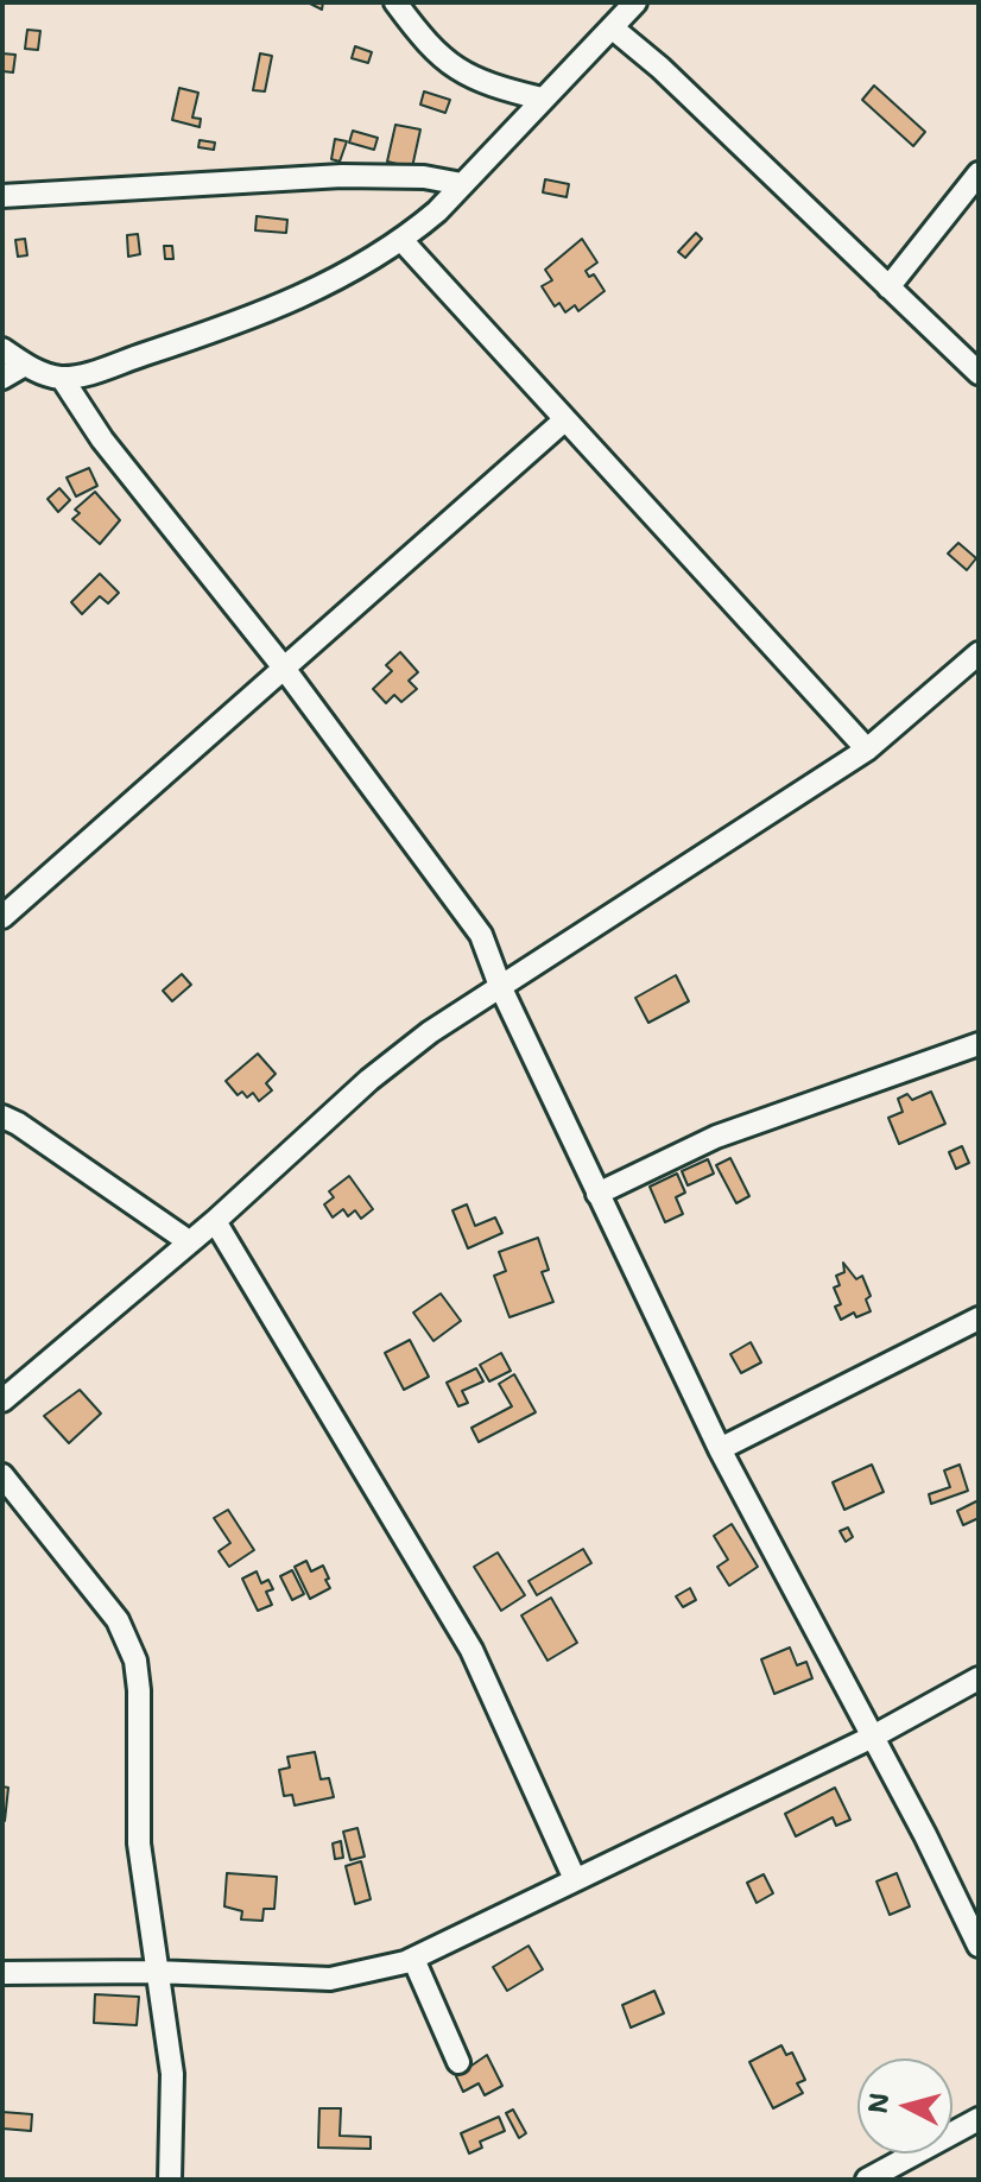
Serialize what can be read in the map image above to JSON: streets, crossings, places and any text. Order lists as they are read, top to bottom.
{
  "north": "left"
}
